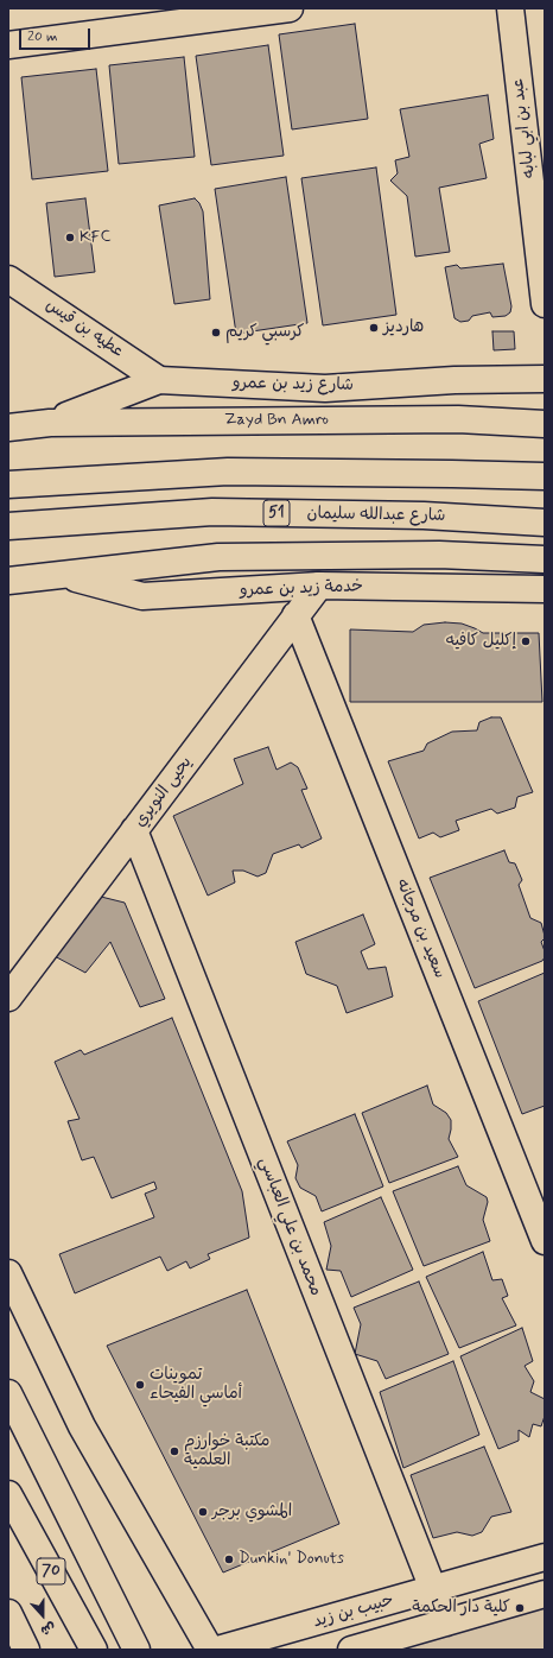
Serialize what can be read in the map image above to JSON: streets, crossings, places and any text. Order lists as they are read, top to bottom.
{
  "streets": {
    "main road": [
      "عبد بن ابي لبابه",
      "عطيه بن قيس",
      "شارع زيد بن عمرو",
      "Zayd Bn Amro",
      "51",
      "شارع عبدالله سليمان",
      "خدمة زيد بن عمرو",
      "يحيى النويري",
      "سعيد بن مرجانه",
      "محمد بن علي العباسي",
      "70",
      "حبيب بن زيد"
    ]
  },
  "crossings": [
    ["عطيه بن قيس", "شارع زيد بن عمرو"],
    ["شارع زيد بن عمرو", "Zayd Bn Amro"],
    ["خدمة زيد بن عمرو", "يحيى النويري"],
    ["يحيى النويري", "سعيد بن مرجانه"],
    ["يحيى النويري", "محمد بن علي العباسي"],
    ["محمد بن علي العباسي", "حبيب بن زيد"]
  ],
  "places": [
    "KFC",
    "هارديز",
    "كرسبي كريم",
    "إكليل كافيه",
    "تموينات أماسي الفيحاء",
    "مكتبة خوارزم العلمية",
    "المشوي برجر",
    "Dunkin' Donuts",
    "كلية دار الحكمة"
  ],
  "scale_bar": "20 m",
  "north": "bottom"
}
